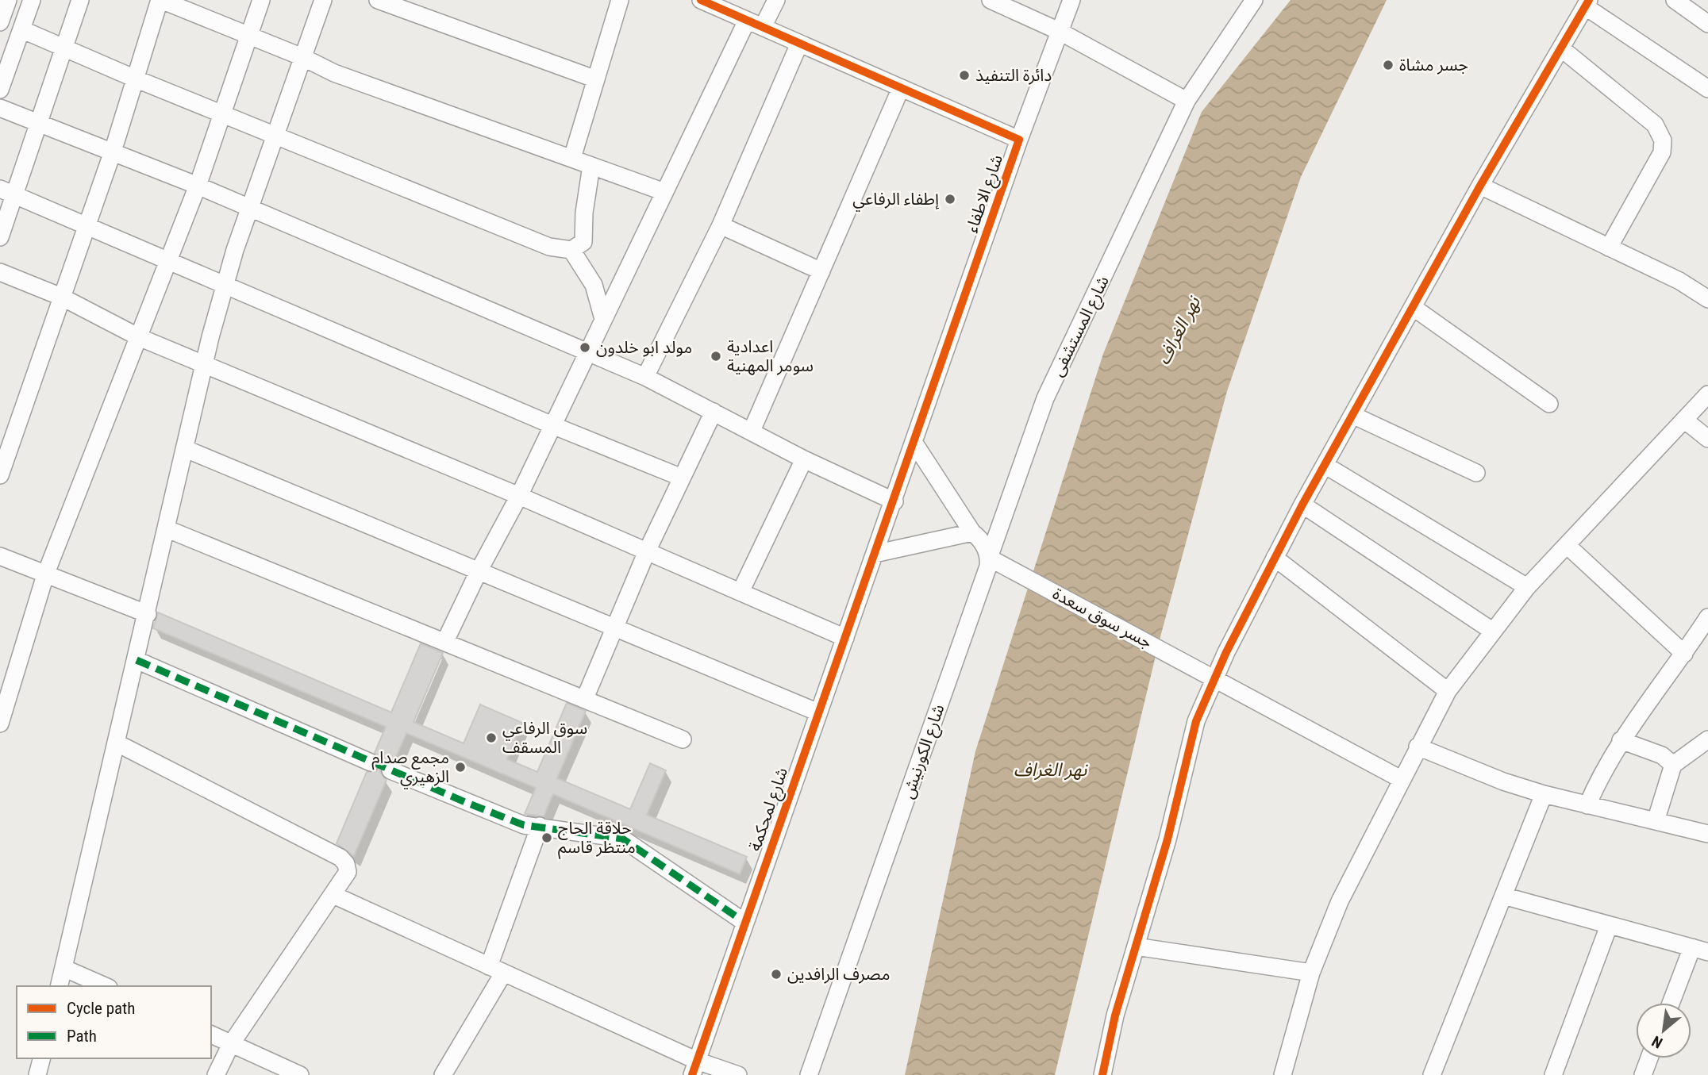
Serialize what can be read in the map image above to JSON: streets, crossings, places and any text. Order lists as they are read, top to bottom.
{
  "streets": {
    "street": [
      "شارع الاطفاء",
      "شارع المستشفى",
      "جسر سوق سعدة",
      "شارع الكورنيش",
      "شارع لمحكمة"
    ]
  },
  "crossings": [
    ["شارع الاطفاء", "شارع لمحكمة"],
    ["شارع المستشفى", "جسر سوق سعدة"],
    ["شارع المستشفى", "شارع الكورنيش"],
    ["جسر سوق سعدة", "شارع الكورنيش"]
  ],
  "water": ["نهر الغراف"],
  "places": [
    "جسر مشاة",
    "دائرة التنفيذ",
    "إطفاء الرفاعي",
    "مولد ابو خلدون",
    "اعدادية سومر المهنية",
    "سوق الرفاعي المسقف",
    "مجمع صدام الزهيري",
    "حلاقة الحاج منتظر قاسم",
    "مصرف الرافدين"
  ],
  "legend": ["Cycle path", "Path"],
  "north": "bottom left"
}
